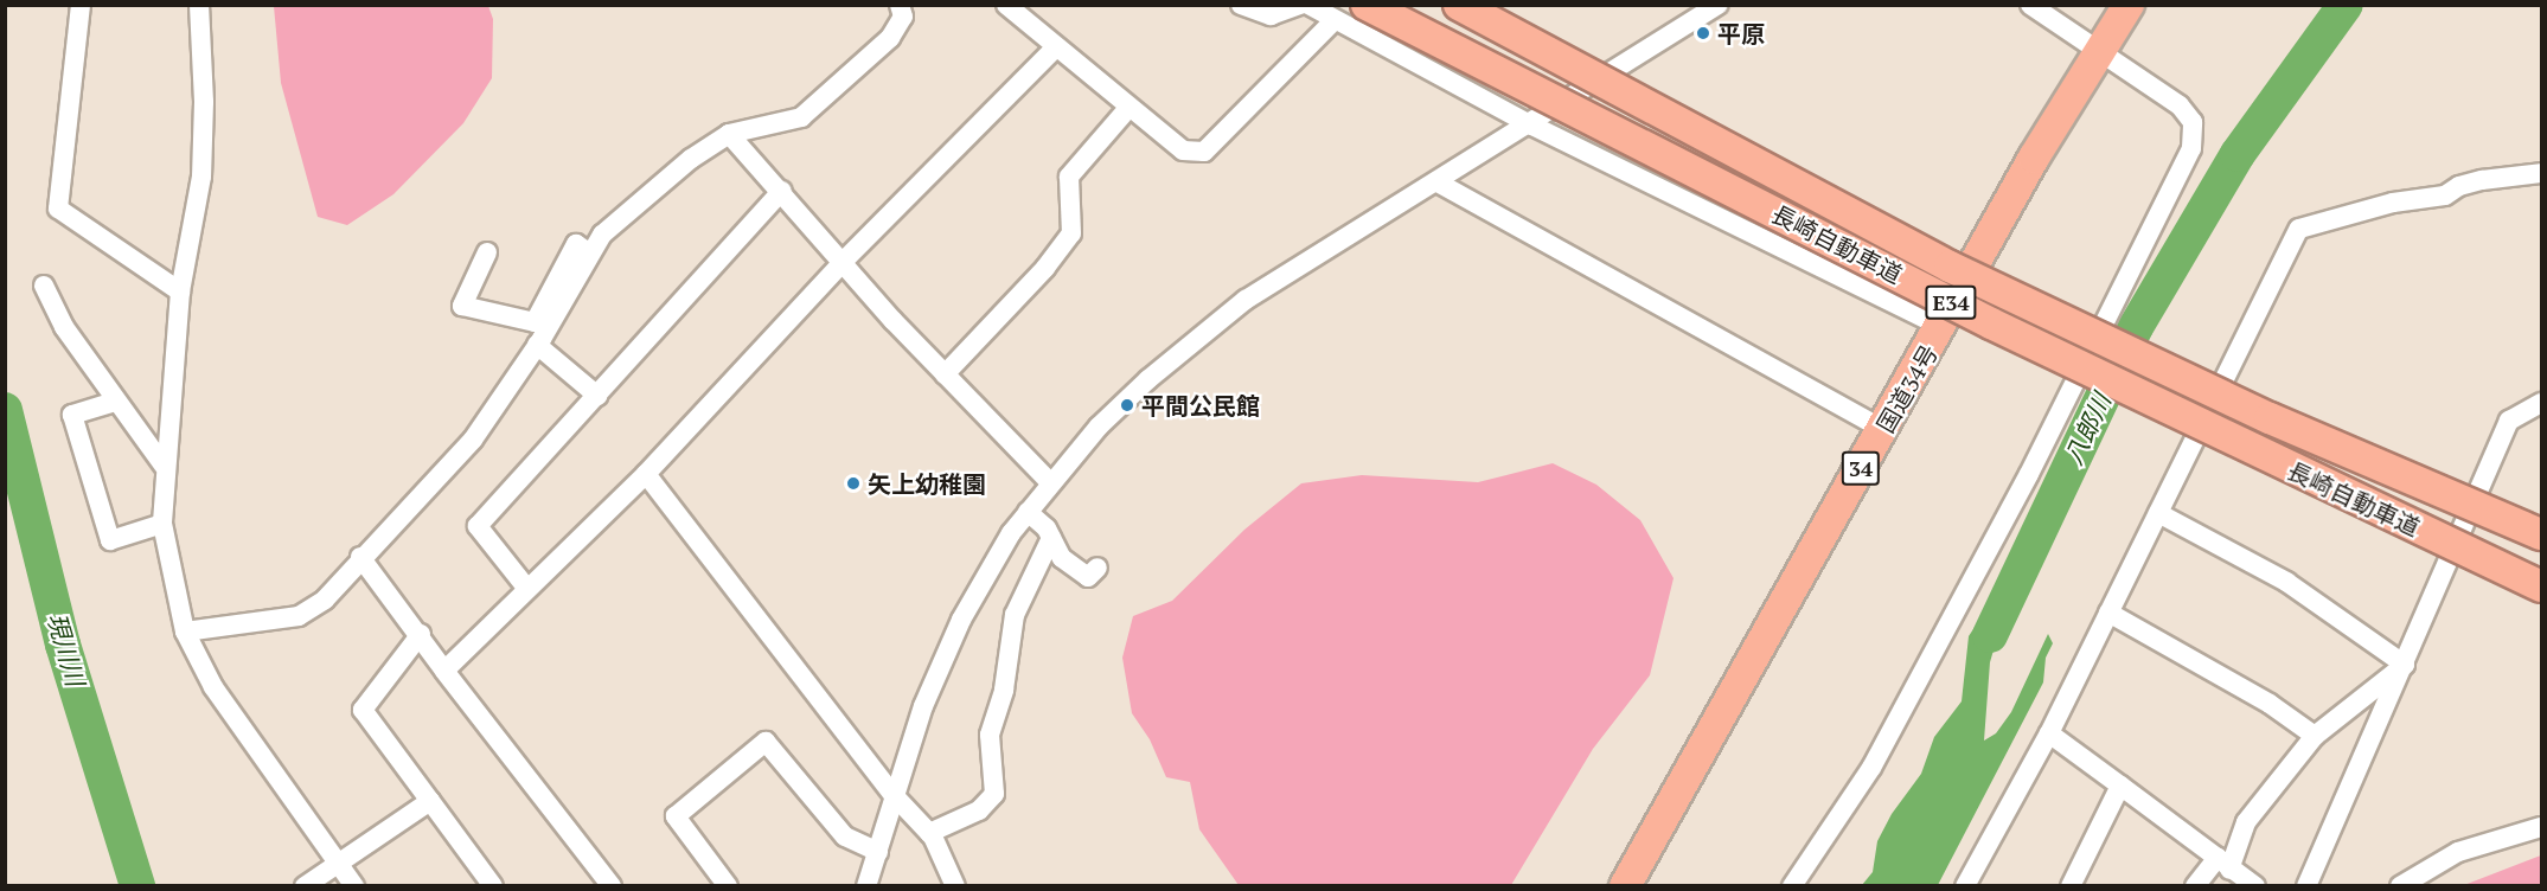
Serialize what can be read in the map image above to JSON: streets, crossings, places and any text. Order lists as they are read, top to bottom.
{
  "streets": {
    "highway": [
      "長崎自動車道",
      "E34",
      "国道34号",
      "34"
    ]
  },
  "water": ["八郎川", "現川川"],
  "places": ["平原", "平間公民館", "矢上幼稚園"]
}
